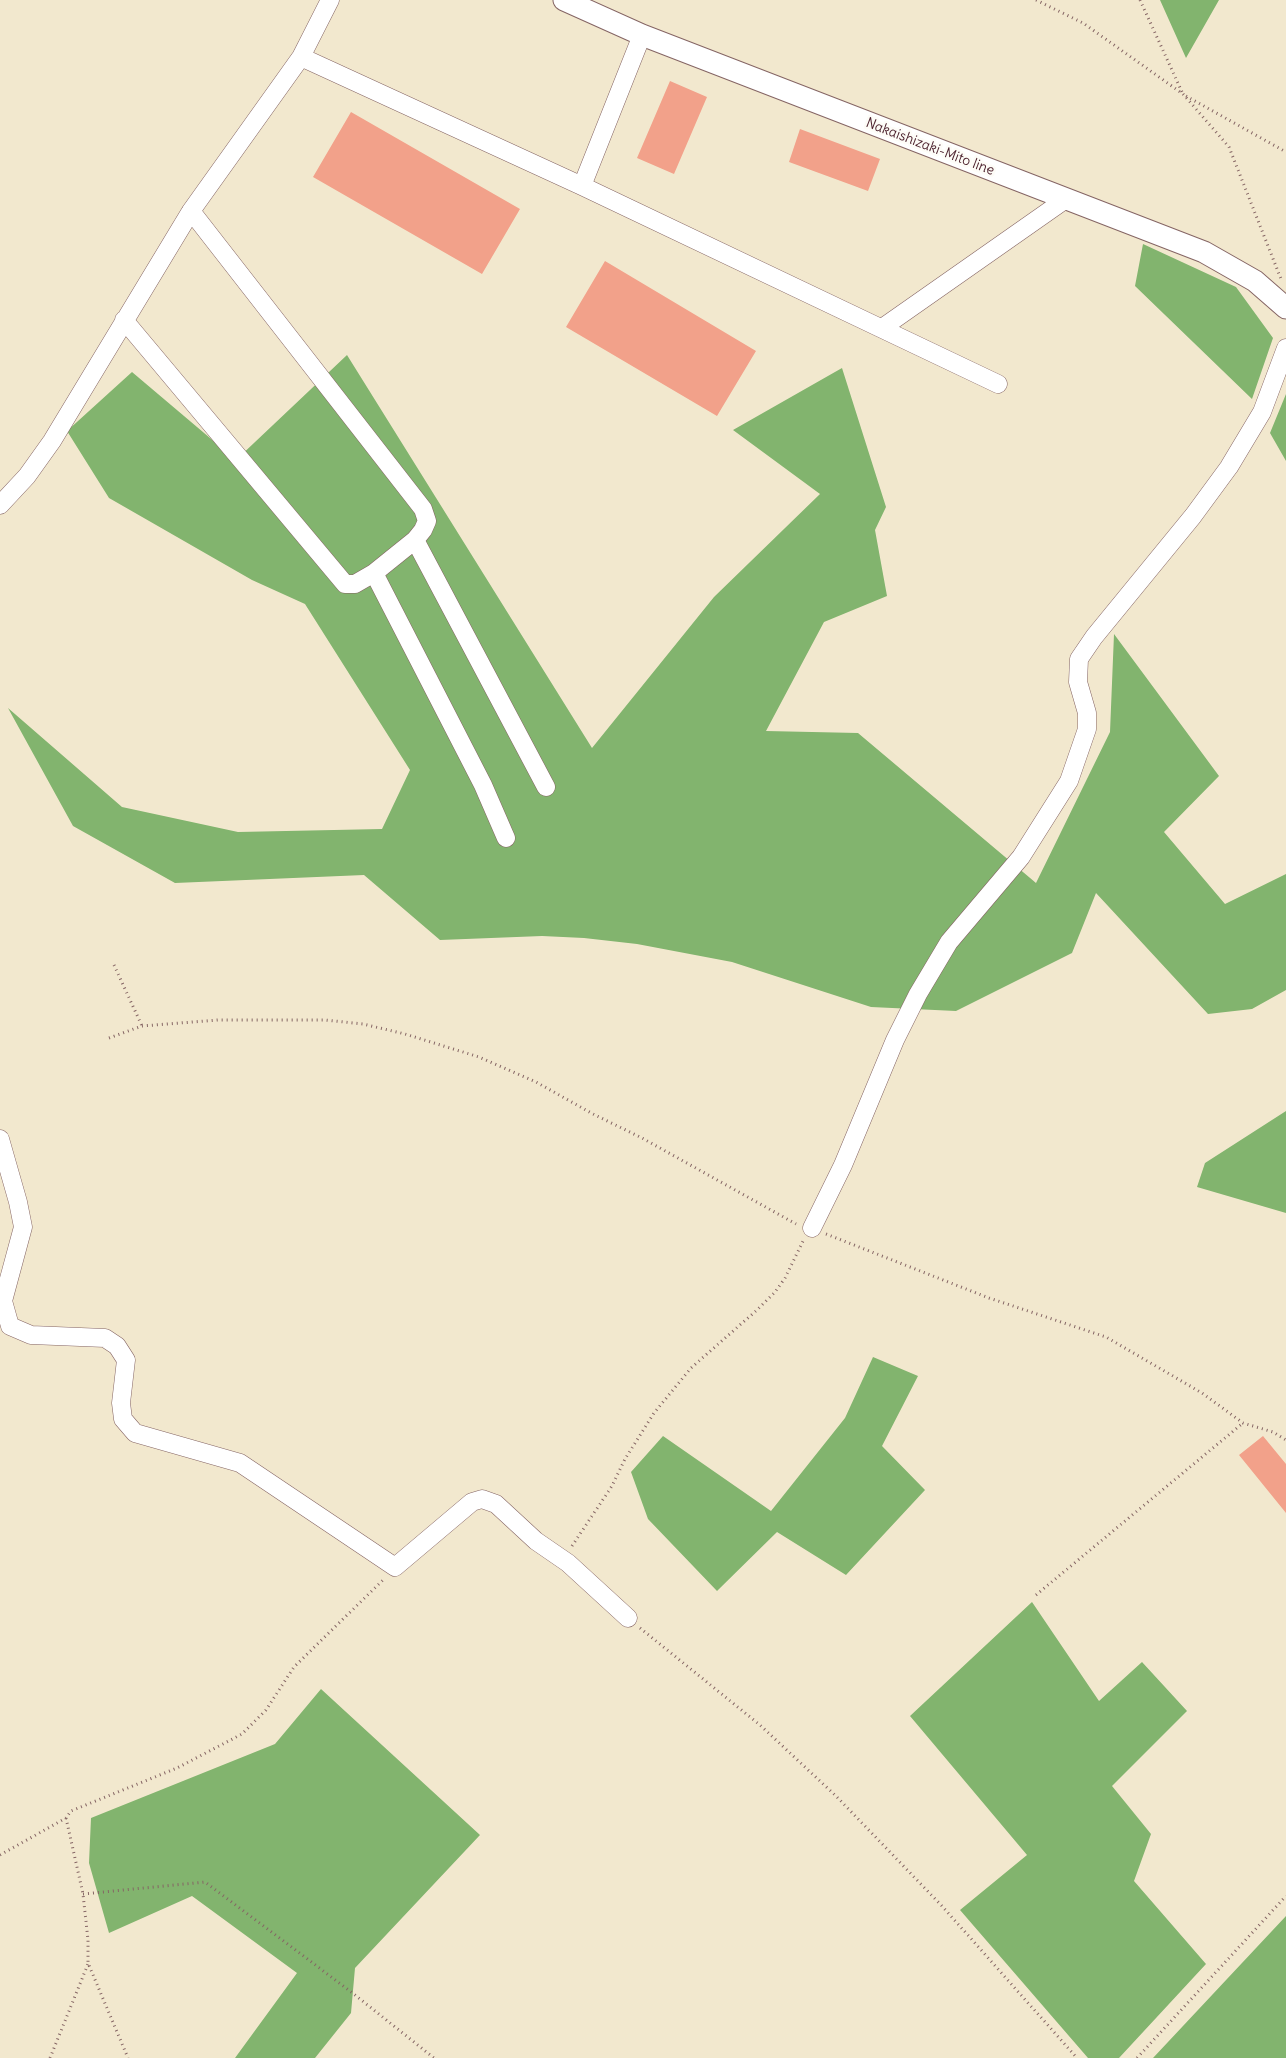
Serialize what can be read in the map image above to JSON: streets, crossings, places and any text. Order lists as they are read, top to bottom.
{
  "streets": {
    "main road": ["Nakaishizaki-Mito line"]
  }
}
